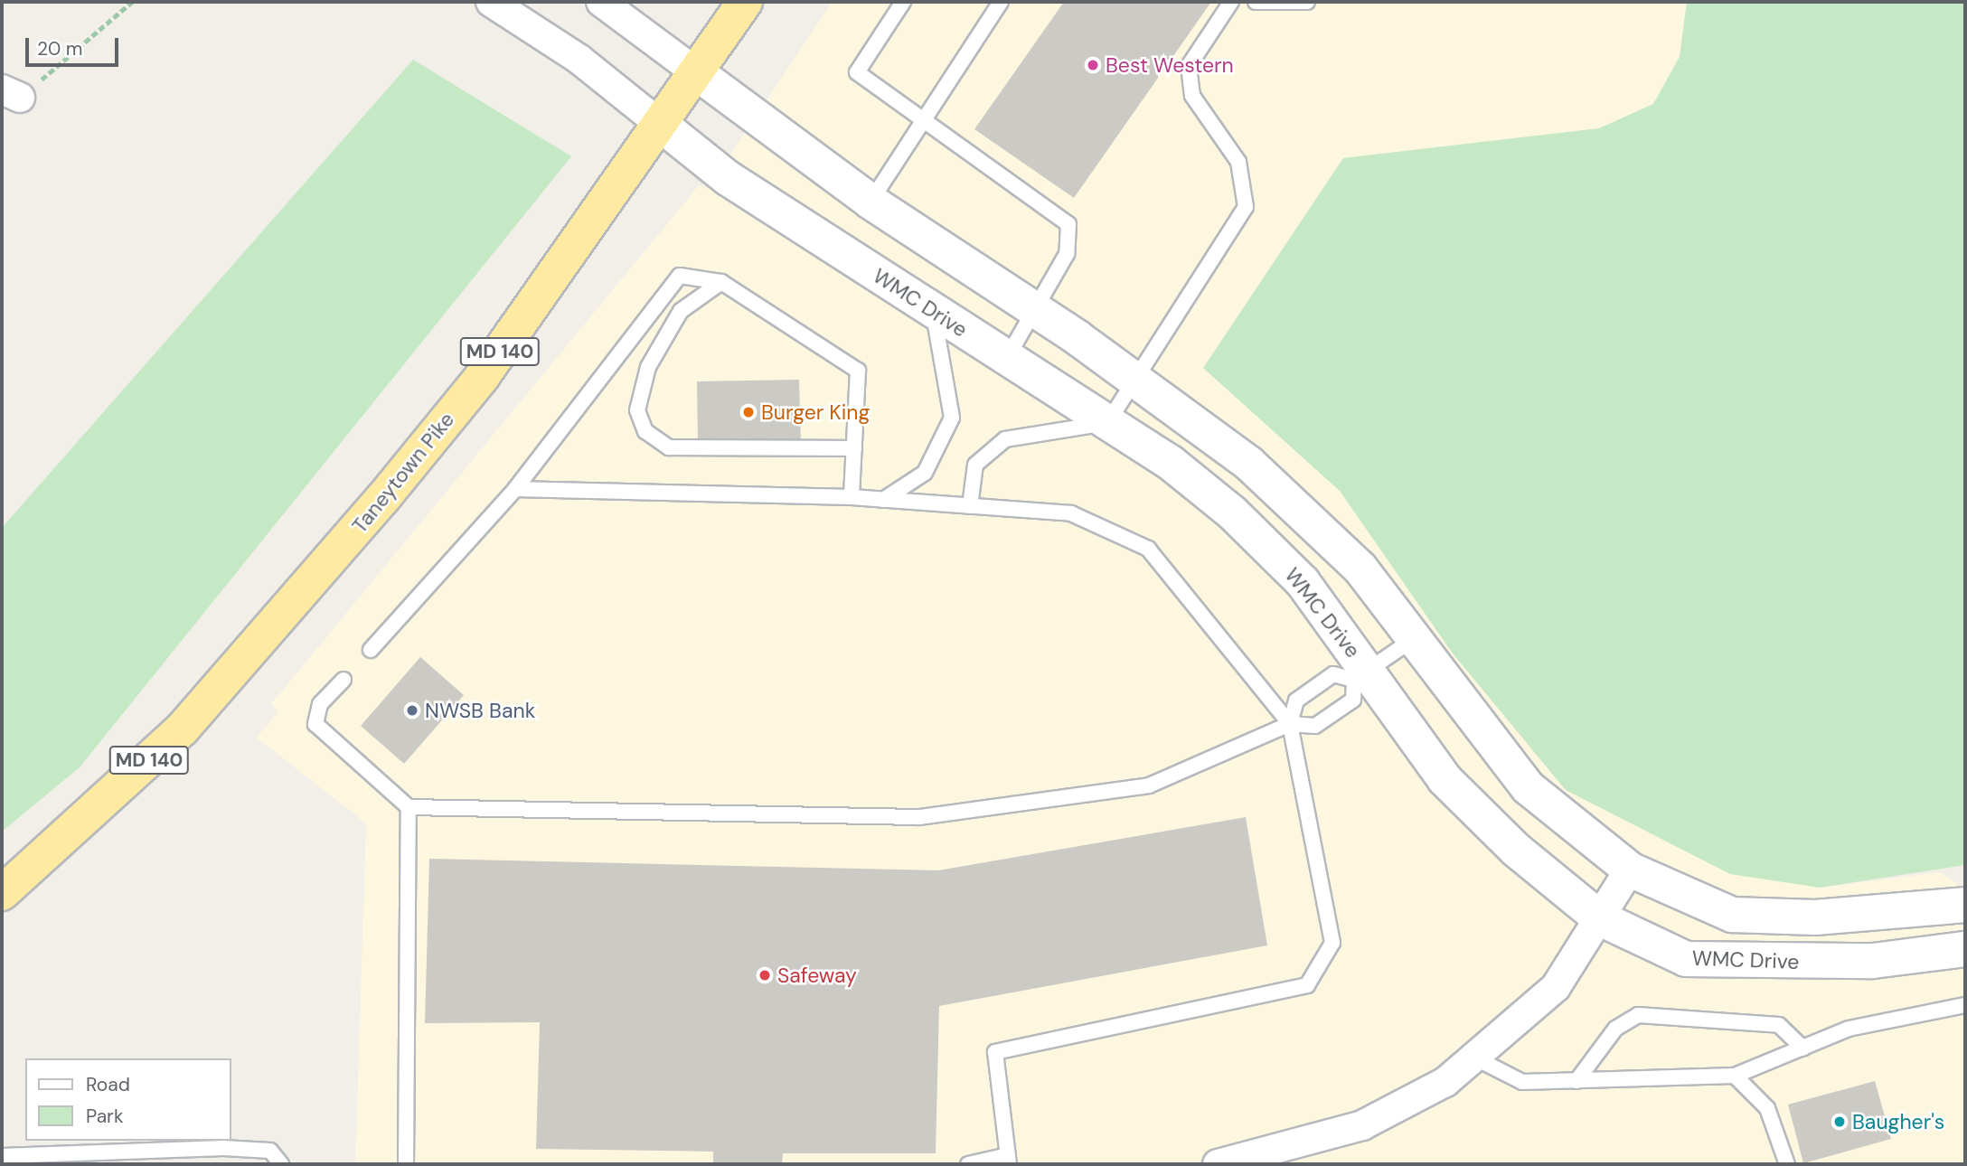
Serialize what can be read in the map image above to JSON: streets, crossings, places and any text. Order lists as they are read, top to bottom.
{
  "streets": {
    "highway": ["MD 140", "Taneytown Pike"],
    "main road": ["WMC Drive"]
  },
  "crossings": [
    ["WMC Drive", "Taneytown Pike"]
  ],
  "places": [
    "Best Western",
    "Burger King",
    "NWSB Bank",
    "Safeway",
    "Baugher's"
  ],
  "legend": ["Road", "Park"],
  "scale_bar": "20 m"
}
